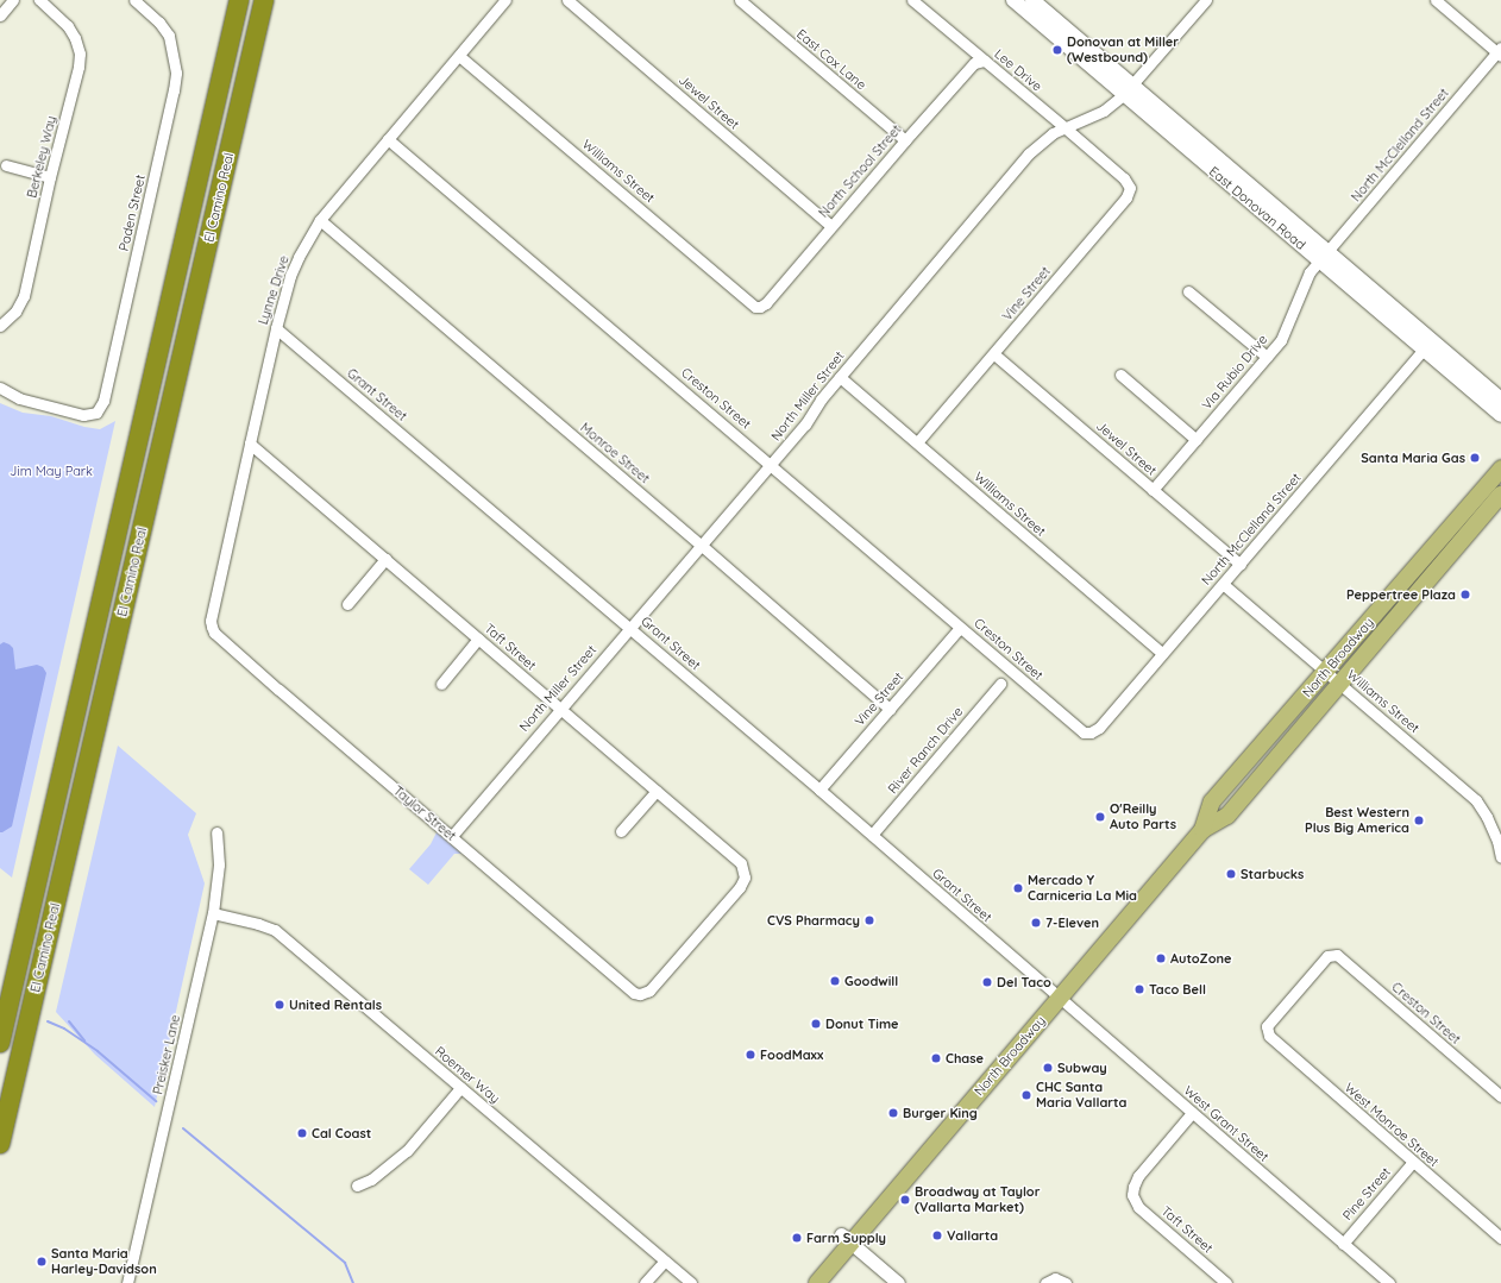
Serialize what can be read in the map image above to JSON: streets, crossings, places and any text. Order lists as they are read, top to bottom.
{
  "streets": {
    "highway": ["El Camino Real"],
    "main road": ["East Donovan Road", "North Broadway"],
    "street": [
      "East Cox Lane",
      "Lee Drive",
      "Jewel Street",
      "North McClelland Street",
      "Berkeley Way",
      "Williams Street",
      "North School Street",
      "Paden Street",
      "Lynne Drive",
      "Vine Street",
      "Via Rubio Drive",
      "Grant Street",
      "North Miller Street",
      "Creston Street",
      "Monroe Street",
      "Taft Street",
      "River Ranch Drive",
      "Taylor Street",
      "Preisker Lane",
      "Roemer Way",
      "West Grant Street",
      "West Monroe Street",
      "Pine Street"
    ]
  },
  "crossings": [
    ["East Cox Lane", "North School Street"],
    ["Lee Drive", "North School Street"],
    ["Lee Drive", "Vine Street"],
    ["Lee Drive", "North Miller Street"],
    ["Jewel Street", "North McClelland Street"],
    ["Jewel Street", "North School Street"],
    ["Jewel Street", "Vine Street"],
    ["Jewel Street", "Via Rubio Drive"],
    ["North McClelland Street", "Williams Street"],
    ["North McClelland Street", "East Donovan Road"],
    ["North McClelland Street", "Via Rubio Drive"],
    ["North McClelland Street", "Creston Street"],
    ["Williams Street", "North School Street"],
    ["Williams Street", "Lynne Drive"],
    ["Williams Street", "Vine Street"],
    ["Williams Street", "North Miller Street"],
    ["Williams Street", "North Broadway"],
    ["East Donovan Road", "Via Rubio Drive"],
    ["East Donovan Road", "North Miller Street"],
    ["Lynne Drive", "Grant Street"],
    ["Lynne Drive", "Creston Street"],
    ["Lynne Drive", "Monroe Street"],
    ["Lynne Drive", "Taft Street"],
    ["Lynne Drive", "Taylor Street"],
    ["Vine Street", "Grant Street"],
    ["Vine Street", "Creston Street"],
    ["Vine Street", "Monroe Street"],
    ["Grant Street", "North Miller Street"],
    ["Grant Street", "River Ranch Drive"],
    ["Grant Street", "West Grant Street"],
    ["North Miller Street", "Creston Street"],
    ["North Miller Street", "Monroe Street"],
    ["North Miller Street", "Taft Street"],
    ["North Miller Street", "Taylor Street"],
    ["Creston Street", "West Monroe Street"],
    ["Taft Street", "Taylor Street"],
    ["Taft Street", "West Grant Street"],
    ["North Broadway", "West Grant Street"],
    ["Preisker Lane", "Roemer Way"],
    ["West Grant Street", "Pine Street"],
    ["West Monroe Street", "Pine Street"]
  ],
  "parks": ["Jim May Park"],
  "places": [
    "Donovan at Miller (Westbound)",
    "Santa Maria Gas",
    "Peppertree Plaza",
    "O'Reilly Auto Parts",
    "Best Western Plus Big America",
    "Starbucks",
    "Mercado Y Carniceria La Mia",
    "CVS Pharmacy",
    "7-Eleven",
    "AutoZone",
    "Goodwill",
    "Del Taco",
    "Taco Bell",
    "United Rentals",
    "Donut Time",
    "FoodMaxx",
    "Chase",
    "Subway",
    "CHC Santa Maria Vallarta",
    "Burger King",
    "Cal Coast",
    "Broadway at Taylor (Vallarta Market)",
    "Vallarta",
    "Farm Supply",
    "Santa Maria Harley-Davidson"
  ]
}
